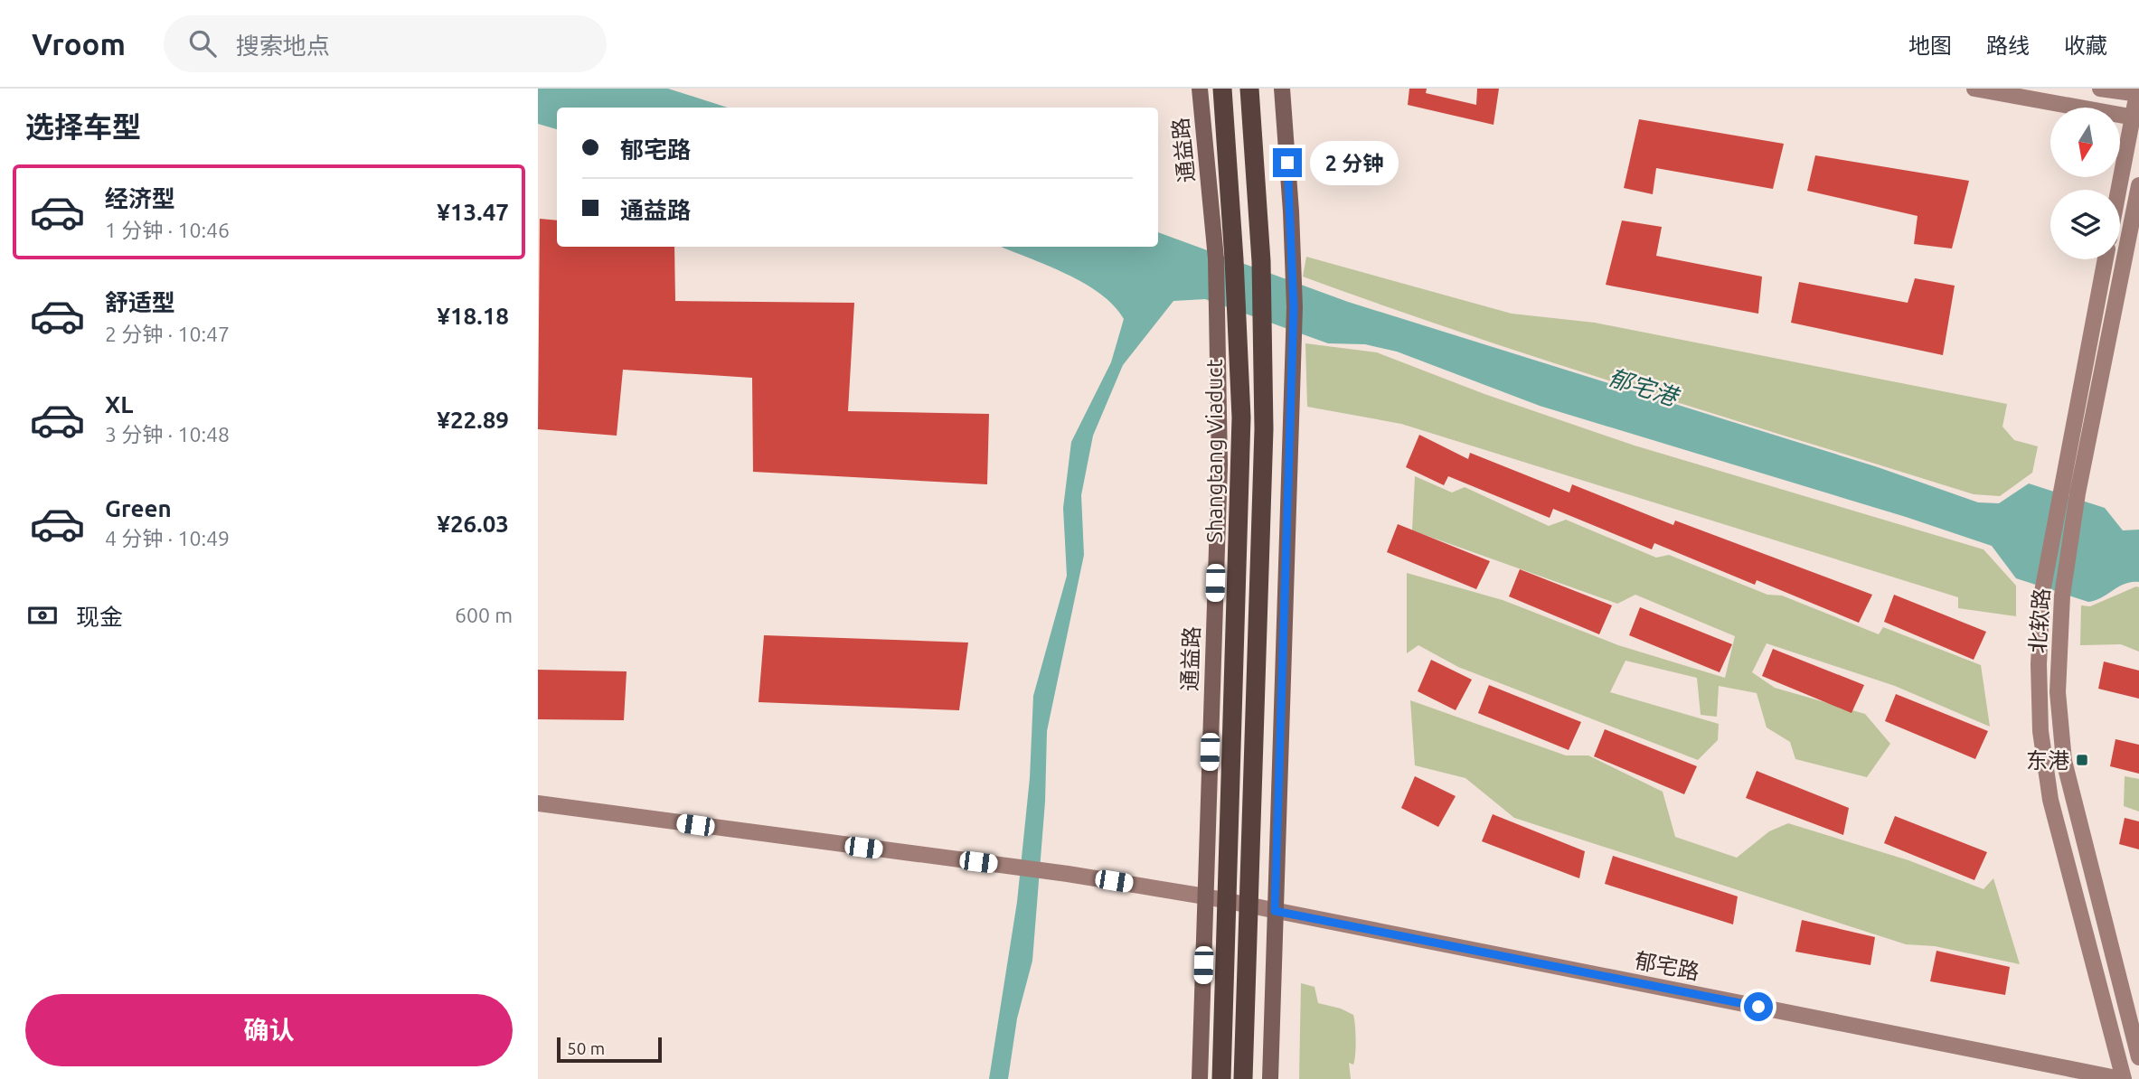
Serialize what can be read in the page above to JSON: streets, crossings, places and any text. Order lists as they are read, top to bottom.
{
  "streets": {
    "highway": ["Shangtang Viaduct"],
    "main road": ["通益路"],
    "street": ["北软路", "郁宅路"]
  },
  "crossings": [
    ["通益路", "郁宅路"],
    ["北软路", "郁宅路"]
  ],
  "water": ["郁宅港"],
  "places": {
    "transit": ["东港"]
  },
  "scale_bar": "50 m",
  "north": "bottom",
  "page": {
    "header": "Vroom",
    "search": "搜索地点",
    "nav": ["地图", "路线", "收藏"],
    "heading": "选择车型",
    "banner": ["郁宅路", "通益路"],
    "bubble": "2 分钟",
    "list": [
      {
        "name": "经济型",
        "note": "1 分钟 · 10:46",
        "value": "¥13.47"
      },
      {
        "name": "舒适型",
        "note": "2 分钟 · 10:47",
        "value": "¥18.18"
      },
      {
        "name": "XL",
        "note": "3 分钟 · 10:48",
        "value": "¥22.89"
      },
      {
        "name": "Green",
        "note": "4 分钟 · 10:49",
        "value": "¥26.03"
      }
    ],
    "pay": ["现金", "600 m"],
    "buttons": "确认",
    "scale": "50 m"
  }
}
